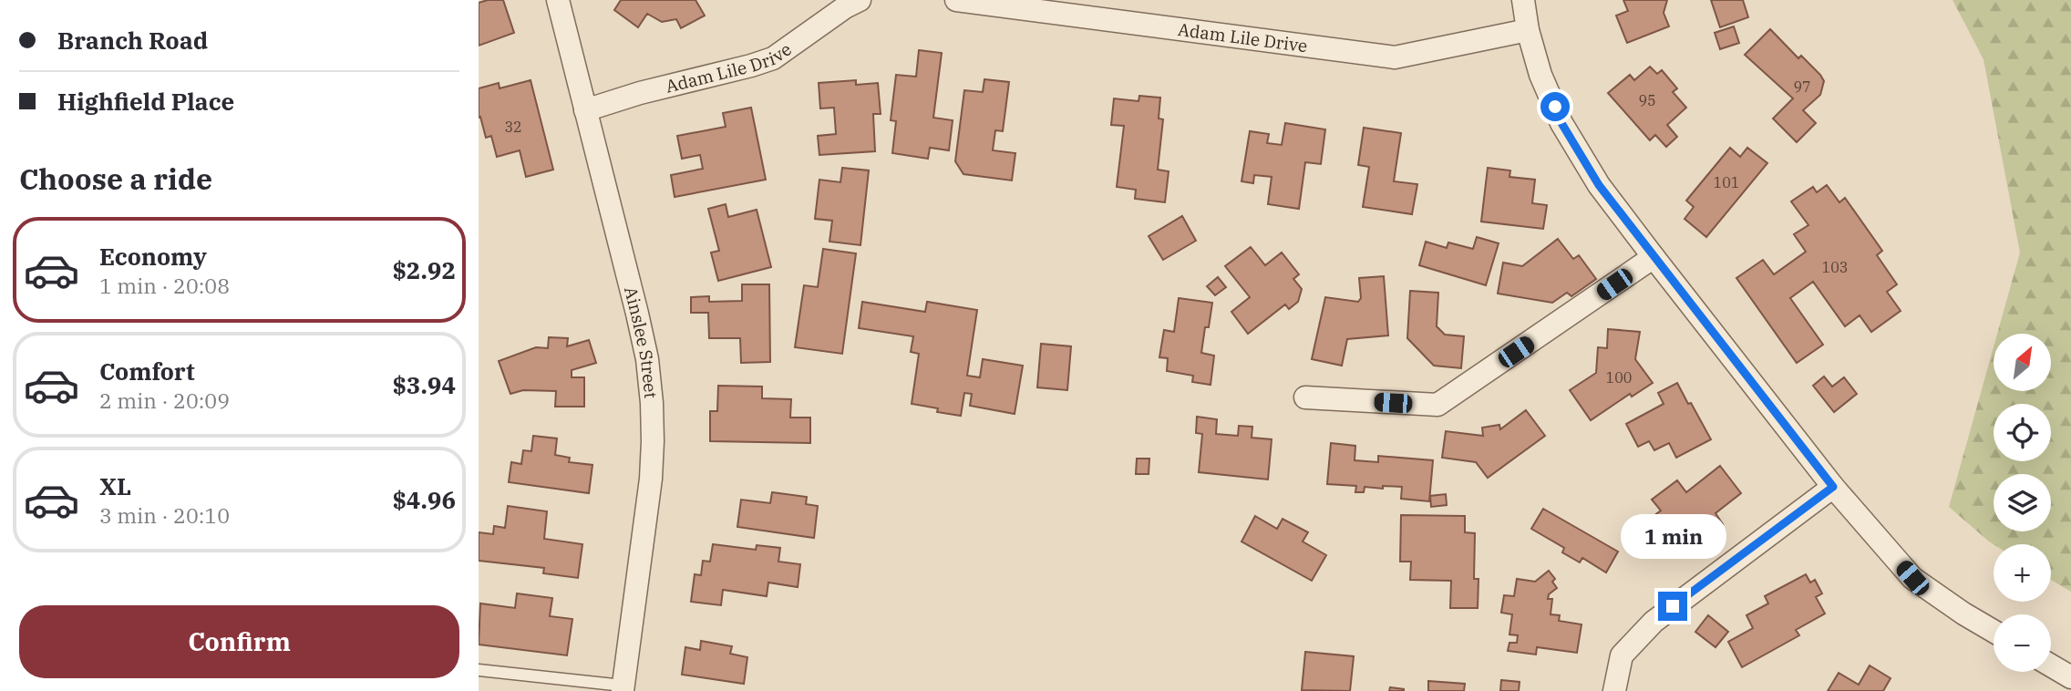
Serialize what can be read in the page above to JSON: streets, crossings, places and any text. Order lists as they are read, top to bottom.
{
  "streets": {
    "street": ["Adam Lile Drive", "Ainslee Street"]
  },
  "crossings": [
    ["Adam Lile Drive", "Ainslee Street"]
  ],
  "house_numbers": [
    "97",
    "95",
    "32",
    "101",
    "103",
    "100"
  ],
  "north": "top right",
  "page": {
    "banner": ["Branch Road", "Highfield Place"],
    "heading": "Choose a ride",
    "list": [
      {
        "name": "Economy",
        "note": "1 min · 20:08",
        "value": "$2.92"
      },
      {
        "name": "Comfort",
        "note": "2 min · 20:09",
        "value": "$3.94"
      },
      {
        "name": "XL",
        "note": "3 min · 20:10",
        "value": "$4.96"
      }
    ],
    "map_buttons": ["+", "−"],
    "bubble": "1 min",
    "buttons": "Confirm"
  }
}
